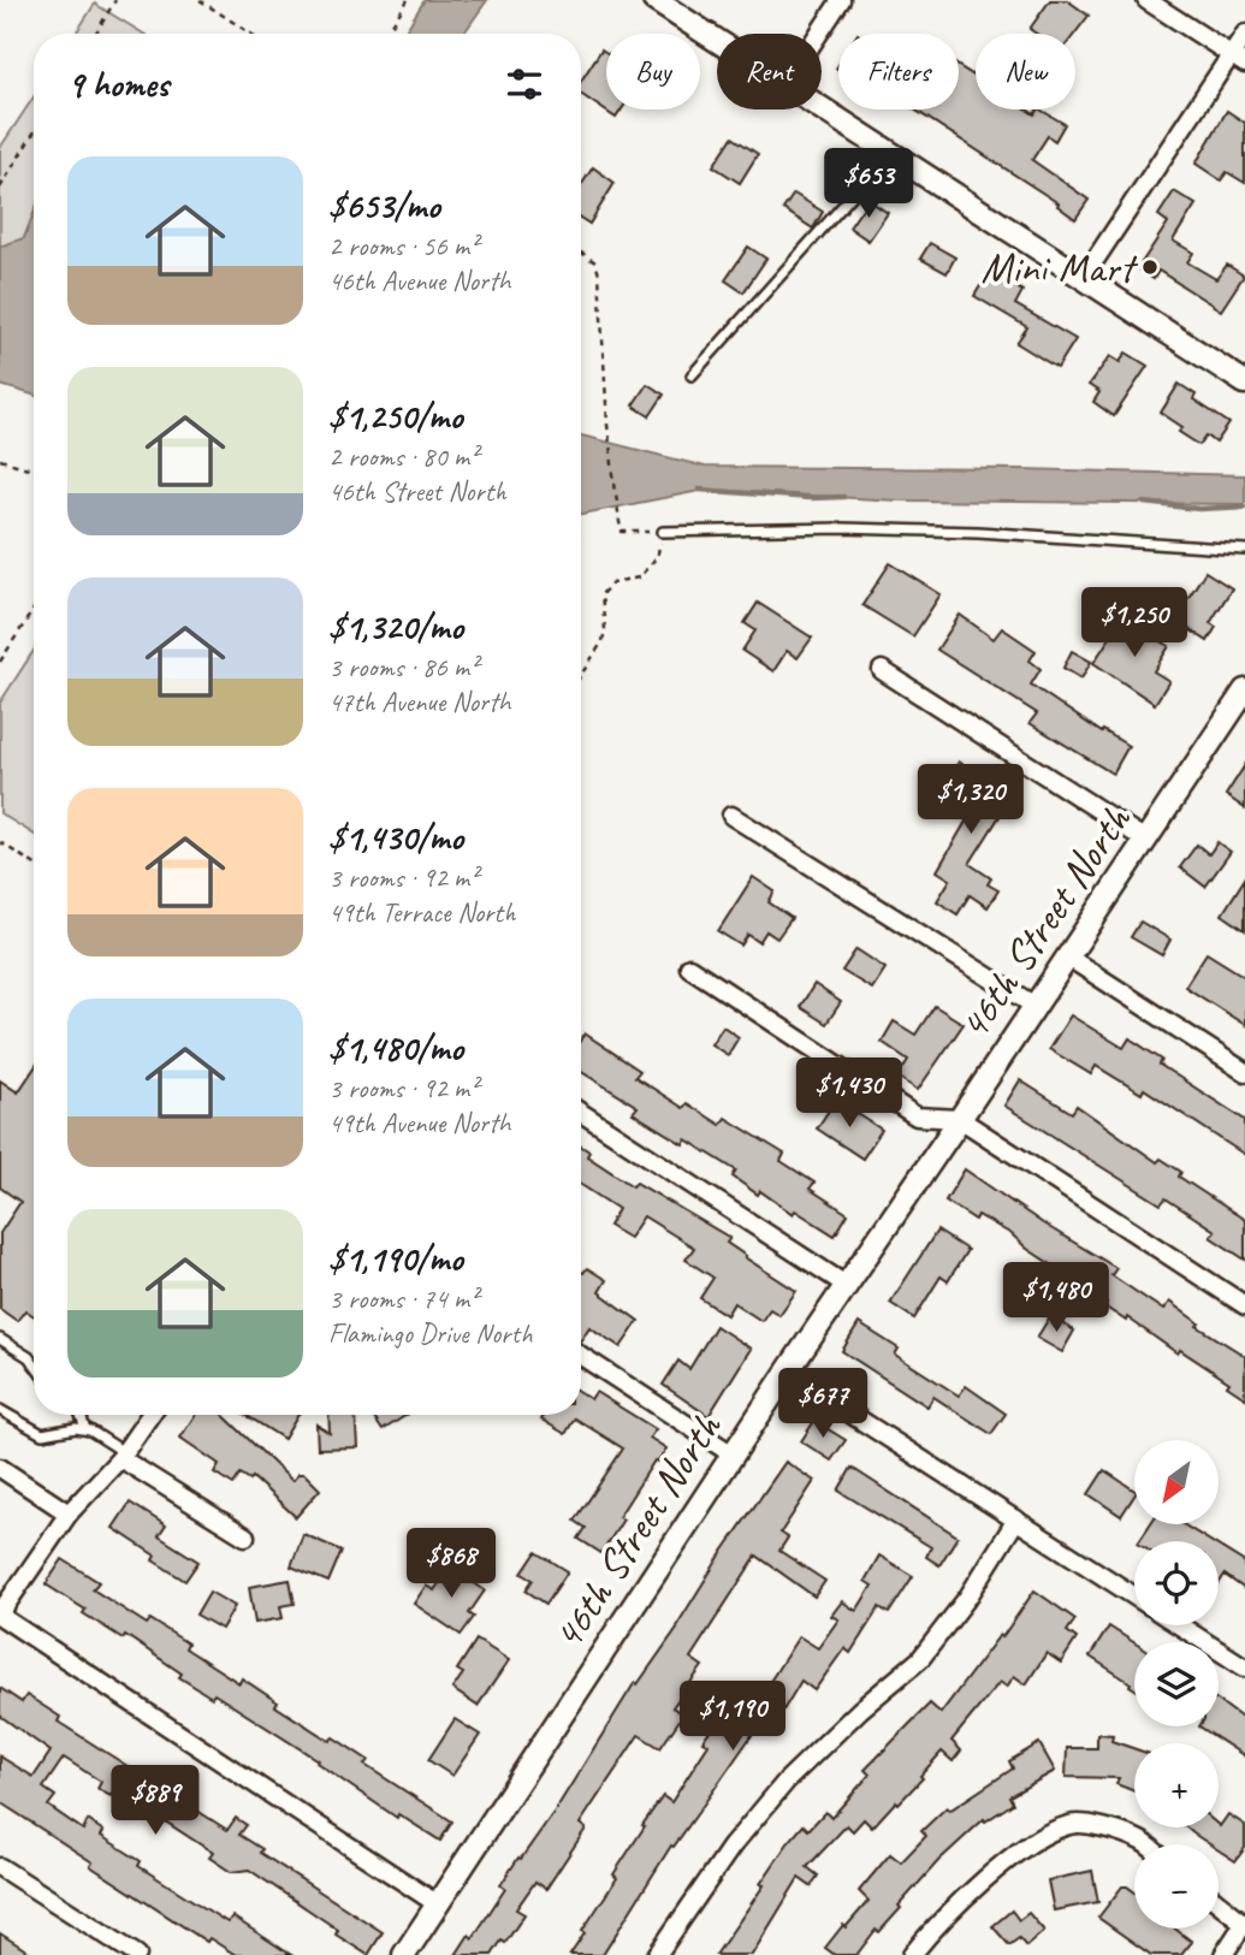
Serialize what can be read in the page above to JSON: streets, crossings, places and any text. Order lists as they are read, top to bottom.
{
  "streets": {
    "street": ["46th Street North"]
  },
  "places": ["Mini Mart"],
  "north": "bottom left",
  "page": {
    "chip": [
      "Buy",
      "Rent",
      "Filters",
      "New"
    ],
    "heading": "9 homes",
    "list": [
      {
        "name": "$653/mo",
        "note": "2 rooms · 56 m² · 46th Avenue North"
      },
      {
        "name": "$1,250/mo",
        "note": "2 rooms · 80 m² · 46th Street North"
      },
      {
        "name": "$1,320/mo",
        "note": "3 rooms · 86 m² · 47th Avenue North"
      },
      {
        "name": "$1,430/mo",
        "note": "3 rooms · 92 m² · 49th Terrace North"
      },
      {
        "name": "$1,480/mo",
        "note": "3 rooms · 92 m² · 49th Avenue North"
      },
      {
        "name": "$1,190/mo",
        "note": "3 rooms · 74 m² · Flamingo Drive North"
      }
    ],
    "price": [
      "$653",
      "$1,250",
      "$1,320",
      "$1,430",
      "$1,480",
      "$677",
      "$868",
      "$1,190",
      "$889"
    ],
    "map_buttons": ["+", "−"]
  }
}
